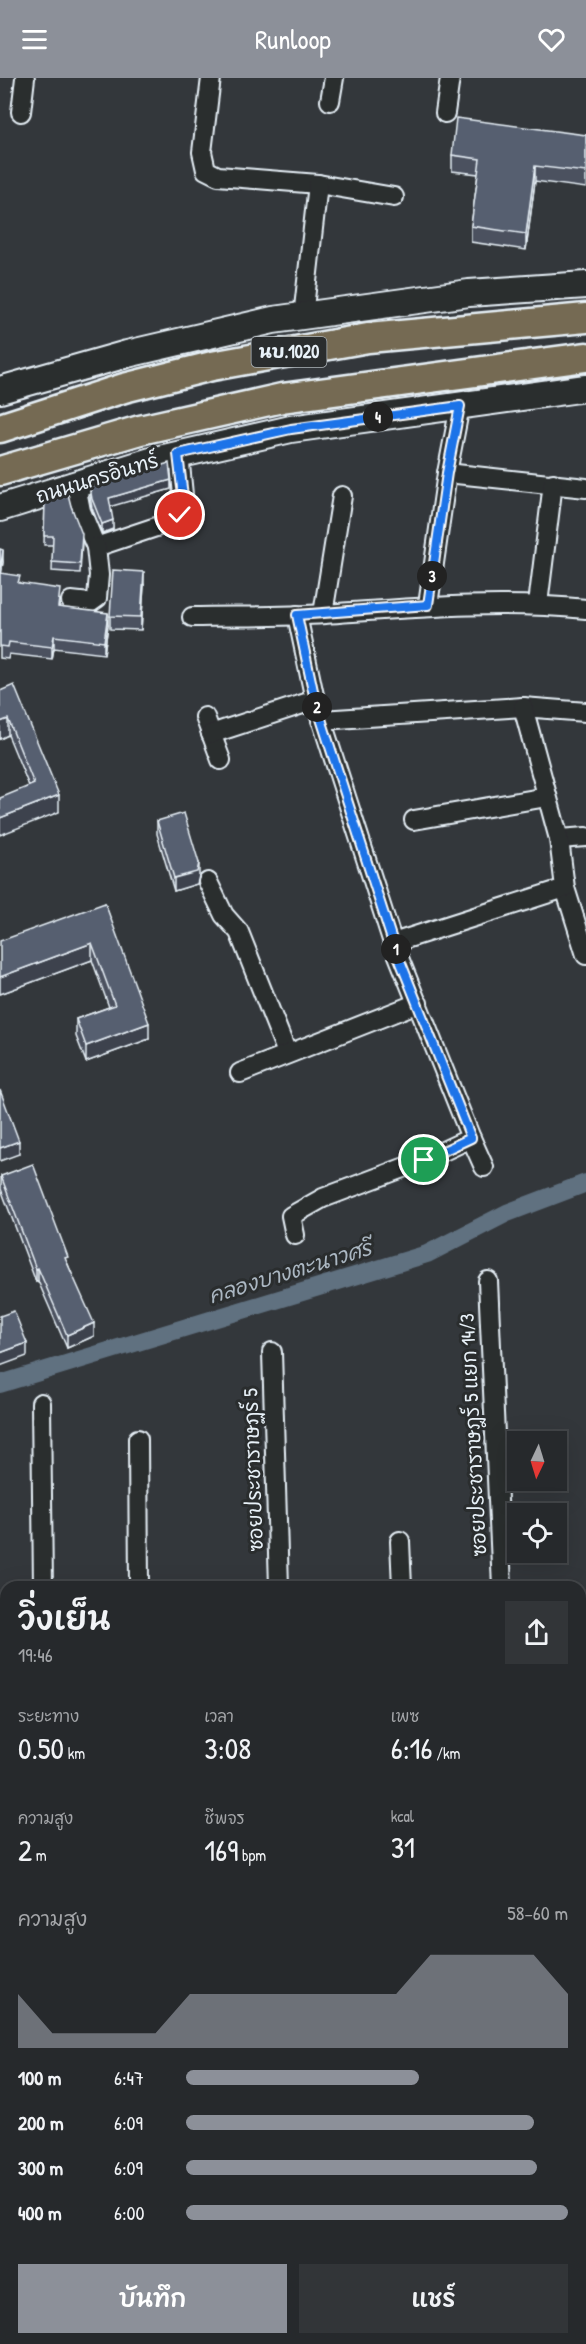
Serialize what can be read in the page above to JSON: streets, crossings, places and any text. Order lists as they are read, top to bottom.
{
  "streets": {
    "main road": ["นบ.1020", "ถนนนครอินทร์"],
    "street": ["ซอยประชาราษฎร์ 5 แยก 14/3", "ซอยประชาราษฏร์ 5"]
  },
  "water": ["คลองบางตะนาวศรี"],
  "north": "bottom",
  "page": {
    "header": "Runloop",
    "pins": [
      "4",
      "3",
      "2",
      "1"
    ],
    "heading": ["วิ่งเย็น", "19:46"],
    "stats": [
      ["ระยะทาง", "0.50 km"],
      ["เวลา", "3:08"],
      ["เพซ", "6:16 /km"],
      ["ความสูง", "2 m"],
      ["ชีพจร", "169 bpm"],
      ["kcal", "31"]
    ],
    "chart": ["ความสูง", "58–60 m"],
    "list": [
      {
        "name": "100 m",
        "note": "6:47"
      },
      {
        "name": "200 m",
        "note": "6:09"
      },
      {
        "name": "300 m",
        "note": "6:09"
      },
      {
        "name": "400 m",
        "note": "6:00"
      }
    ],
    "buttons": ["บันทึก", "แชร์"]
  }
}
